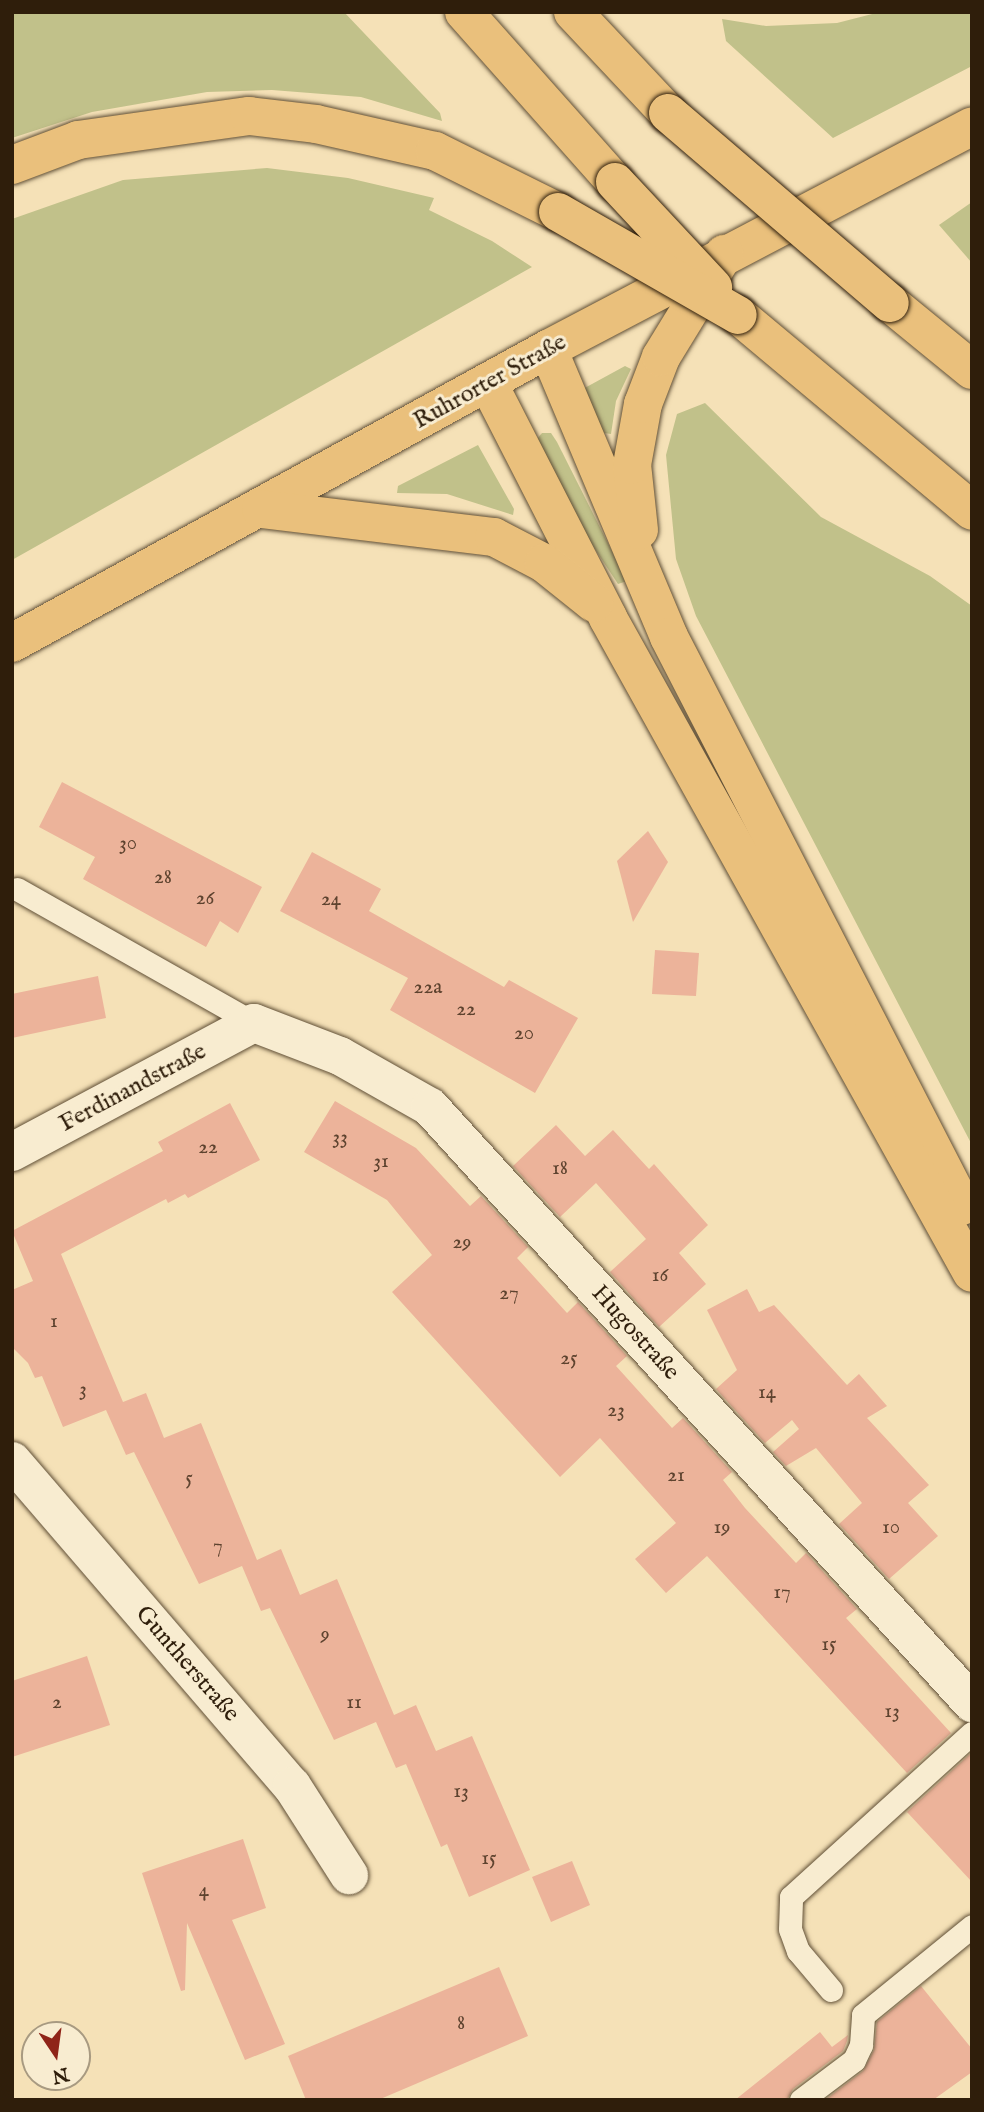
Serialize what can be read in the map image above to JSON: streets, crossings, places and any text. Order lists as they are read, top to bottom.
{
  "streets": {
    "main road": ["Ruhrorter Straße"],
    "street": ["Ferdinandstraße", "Hugostraße", "Guntherstraße"]
  },
  "crossings": [
    ["Ferdinandstraße", "Hugostraße"]
  ],
  "house_numbers": [
    "30",
    "28",
    "26",
    "24",
    "22a",
    "22",
    "20",
    "33",
    "22",
    "31",
    "18",
    "29",
    "16",
    "27",
    "1",
    "25",
    "3",
    "14",
    "23",
    "21",
    "5",
    "19",
    "10",
    "7",
    "17",
    "9",
    "15",
    "2",
    "11",
    "13",
    "13",
    "15",
    "4",
    "8"
  ],
  "north": "bottom"
}
